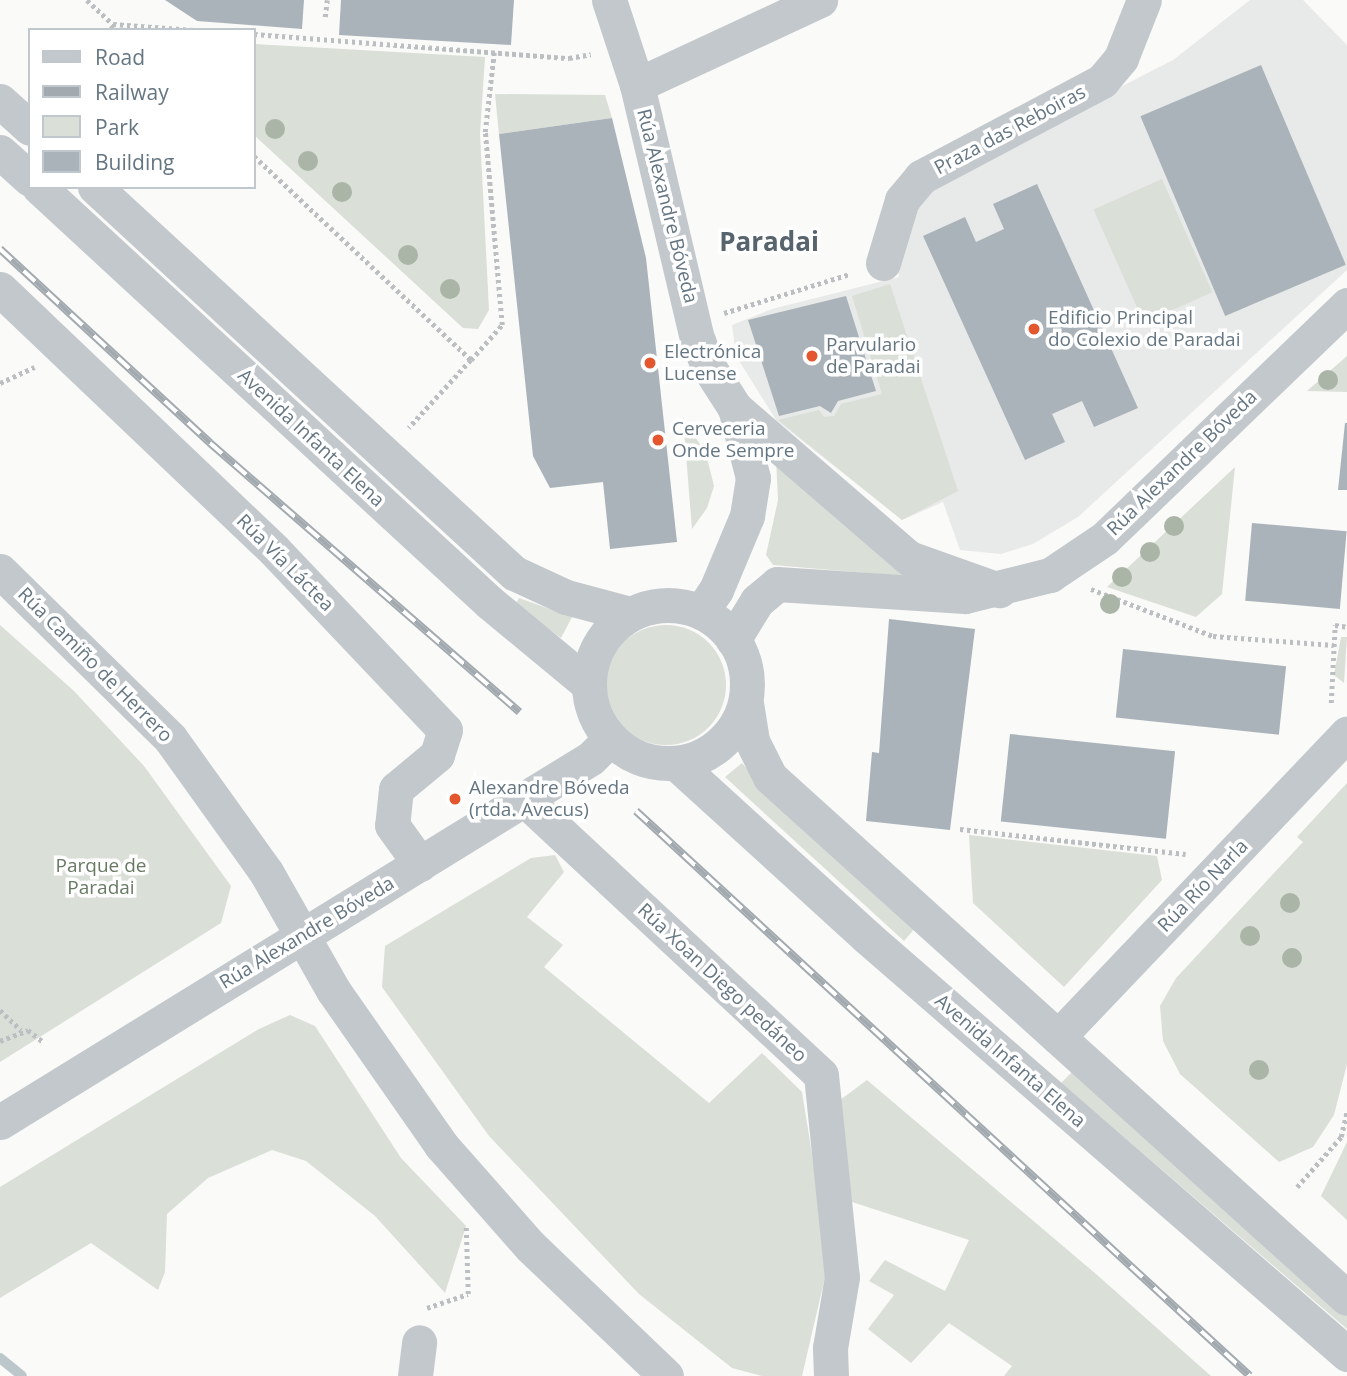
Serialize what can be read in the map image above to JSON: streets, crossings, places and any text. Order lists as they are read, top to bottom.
{
  "streets": {
    "street": [
      "Praza das Reboiras",
      "Rúa Alexandre Bóveda",
      "Avenida Infanta Elena",
      "Rúa Vía Láctea",
      "Rúa Camiño de Herrero",
      "Rúa Río Narla",
      "Rúa Xoan Diego pedáneo"
    ]
  },
  "crossings": [
    ["Rúa Alexandre Bóveda", "Avenida Infanta Elena"],
    ["Rúa Alexandre Bóveda", "Rúa Vía Láctea"],
    ["Rúa Alexandre Bóveda", "Rúa Camiño de Herrero"],
    ["Rúa Alexandre Bóveda", "Rúa Xoan Diego pedáneo"]
  ],
  "districts": ["Paradai"],
  "parks": ["Parque de Paradai"],
  "places": [
    "Edificio Principal do Colexio de Paradai",
    "Parvulario de Paradai",
    "Electrónica Lucense",
    "Cerveceria Onde Sempre",
    "Alexandre Bóveda (rtda. Avecus)"
  ],
  "legend": [
    "Road",
    "Railway",
    "Park",
    "Building"
  ]
}
